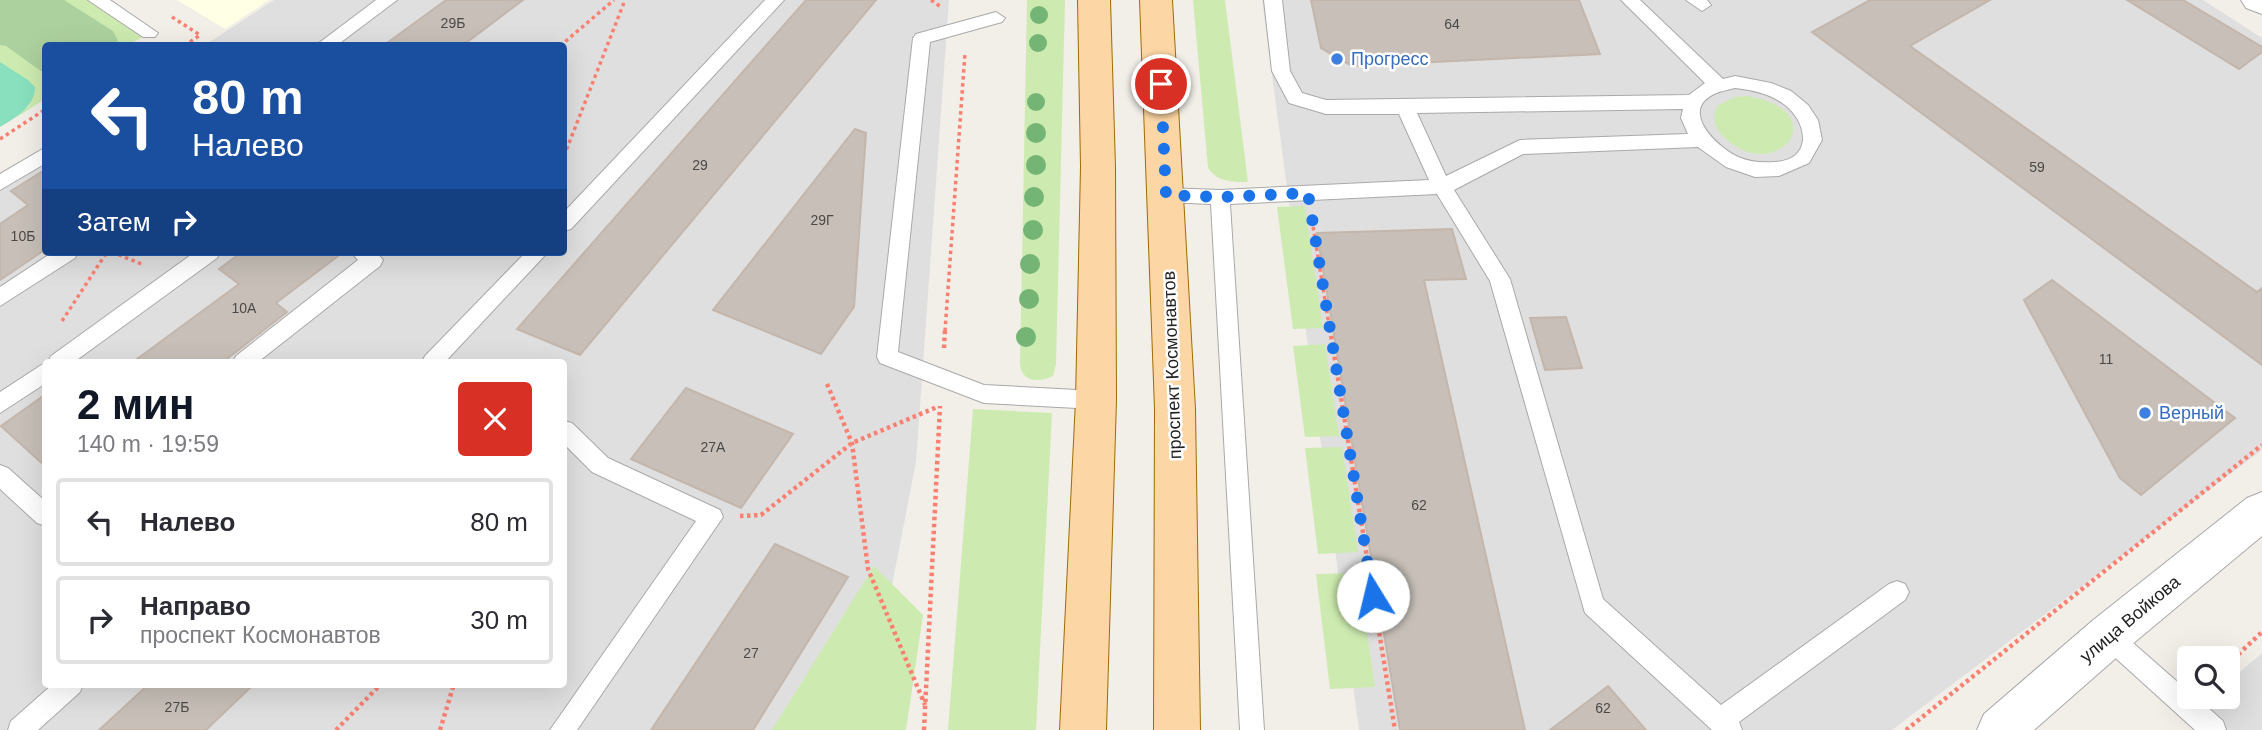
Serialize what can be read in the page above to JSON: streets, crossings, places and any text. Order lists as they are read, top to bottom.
{
  "streets": {
    "main road": ["проспект Космонавтов"],
    "street": ["улица Войкова"]
  },
  "places": ["Прогресс", "Верный"],
  "house_numbers": [
    "29Б",
    "64",
    "29",
    "59",
    "29Г",
    "10Б",
    "10А",
    "11",
    "27А",
    "62",
    "27",
    "27Б",
    "62"
  ],
  "page": {
    "turn": ["80 m", "Налево"],
    "then": "Затем",
    "heading": ["2 мин", "140 m · 19:59"],
    "list": [
      {
        "name": "Налево",
        "value": "80 m"
      },
      {
        "name": "Направо",
        "note": "проспект Космонавтов",
        "value": "30 m"
      }
    ]
  }
}
